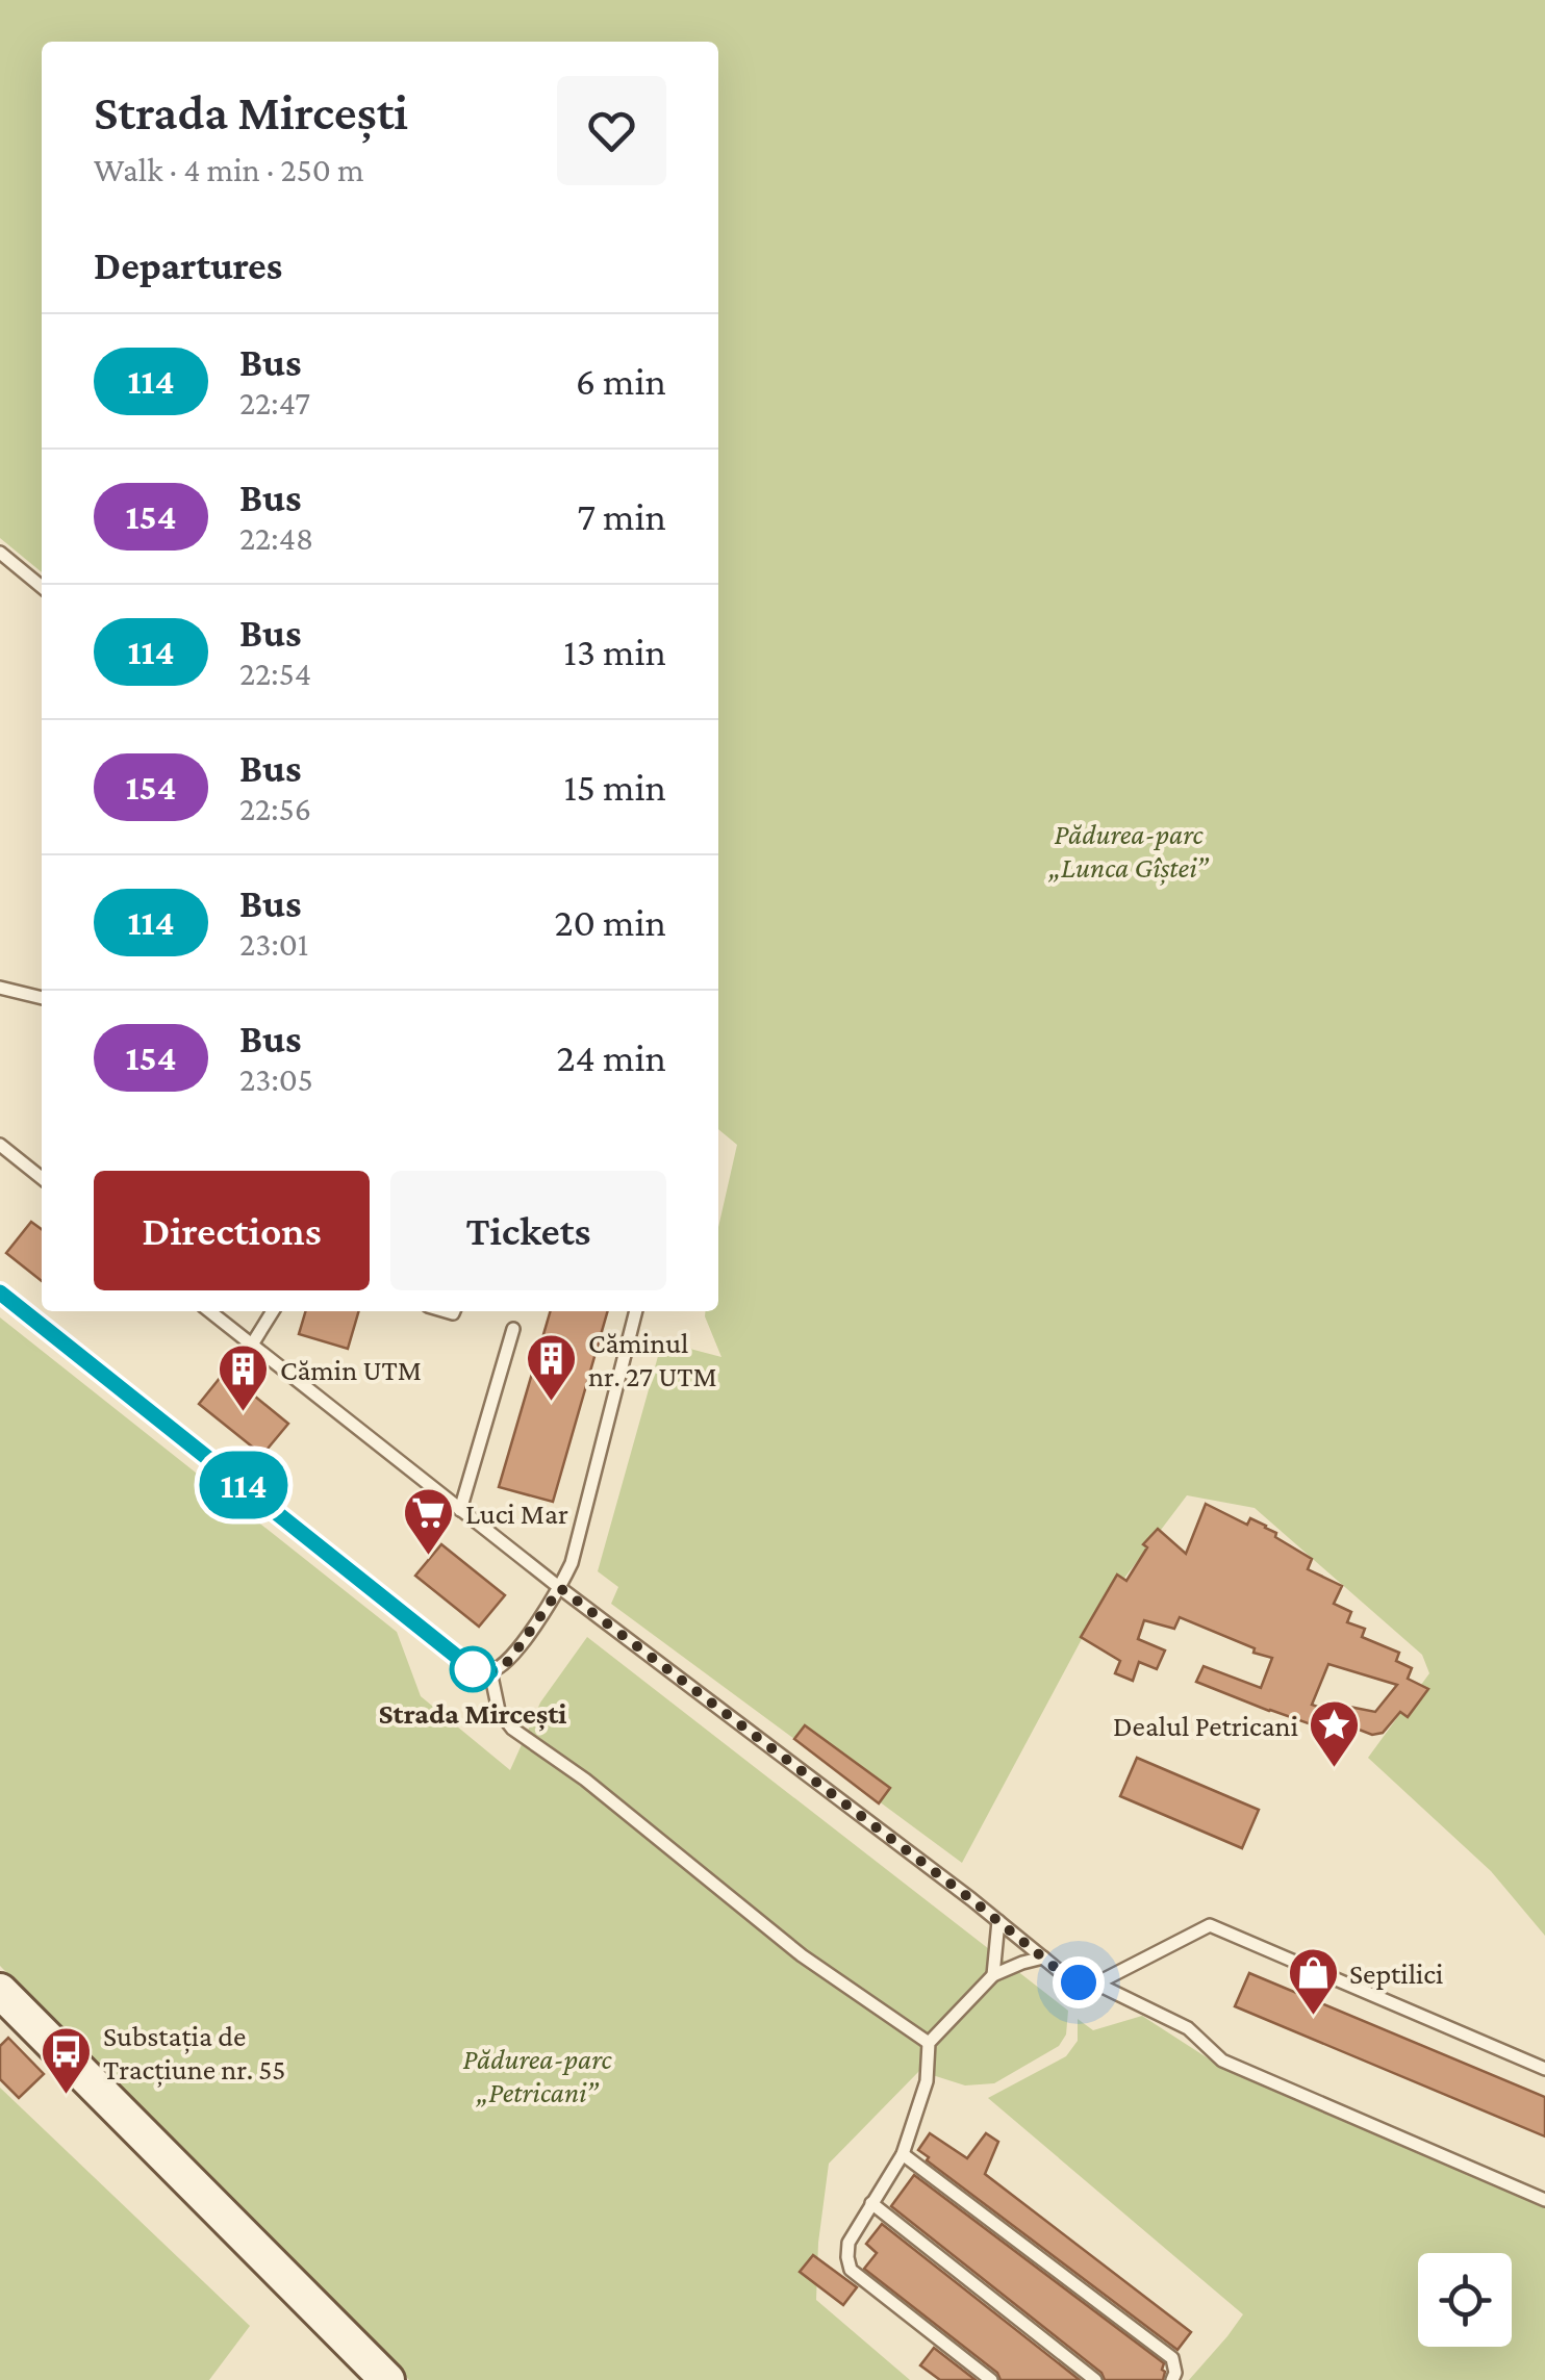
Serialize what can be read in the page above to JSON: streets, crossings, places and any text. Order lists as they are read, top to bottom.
{
  "parks": ["Pădurea-parc „Lunca Gîștei”", "Pădurea-parc „Petricani”"],
  "places": {
    "building": ["Căminul nr. 27 UTM", "Cămin UTM"],
    "supermarket": ["Luci Mar"],
    "other": ["Strada Mircești"],
    "place": ["Dealul Petricani"],
    "shop": ["Septilici"],
    "bus stop": ["Substația de Tracțiune nr. 55"]
  },
  "lines": ["bus line 114"],
  "page": {
    "on_map": "114",
    "heading": [
      ["Strada Mircești", "Walk · 4 min · 250 m"],
      "Departures"
    ],
    "list": [
      {
        "mark": "114",
        "name": "Bus",
        "note": "22:47",
        "value": "6 min"
      },
      {
        "mark": "154",
        "name": "Bus",
        "note": "22:48",
        "value": "7 min"
      },
      {
        "mark": "114",
        "name": "Bus",
        "note": "22:54",
        "value": "13 min"
      },
      {
        "mark": "154",
        "name": "Bus",
        "note": "22:56",
        "value": "15 min"
      },
      {
        "mark": "114",
        "name": "Bus",
        "note": "23:01",
        "value": "20 min"
      },
      {
        "mark": "154",
        "name": "Bus",
        "note": "23:05",
        "value": "24 min"
      }
    ],
    "buttons": ["Directions", "Tickets"]
  }
}
